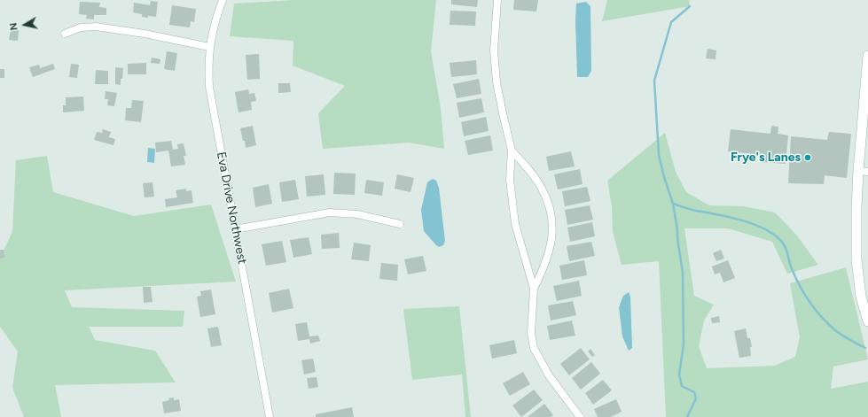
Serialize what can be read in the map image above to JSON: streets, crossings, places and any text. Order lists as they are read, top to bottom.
{
  "streets": {
    "street": ["Eva Drive Northwest"]
  },
  "places": ["Frye's Lanes"],
  "north": "left"
}
